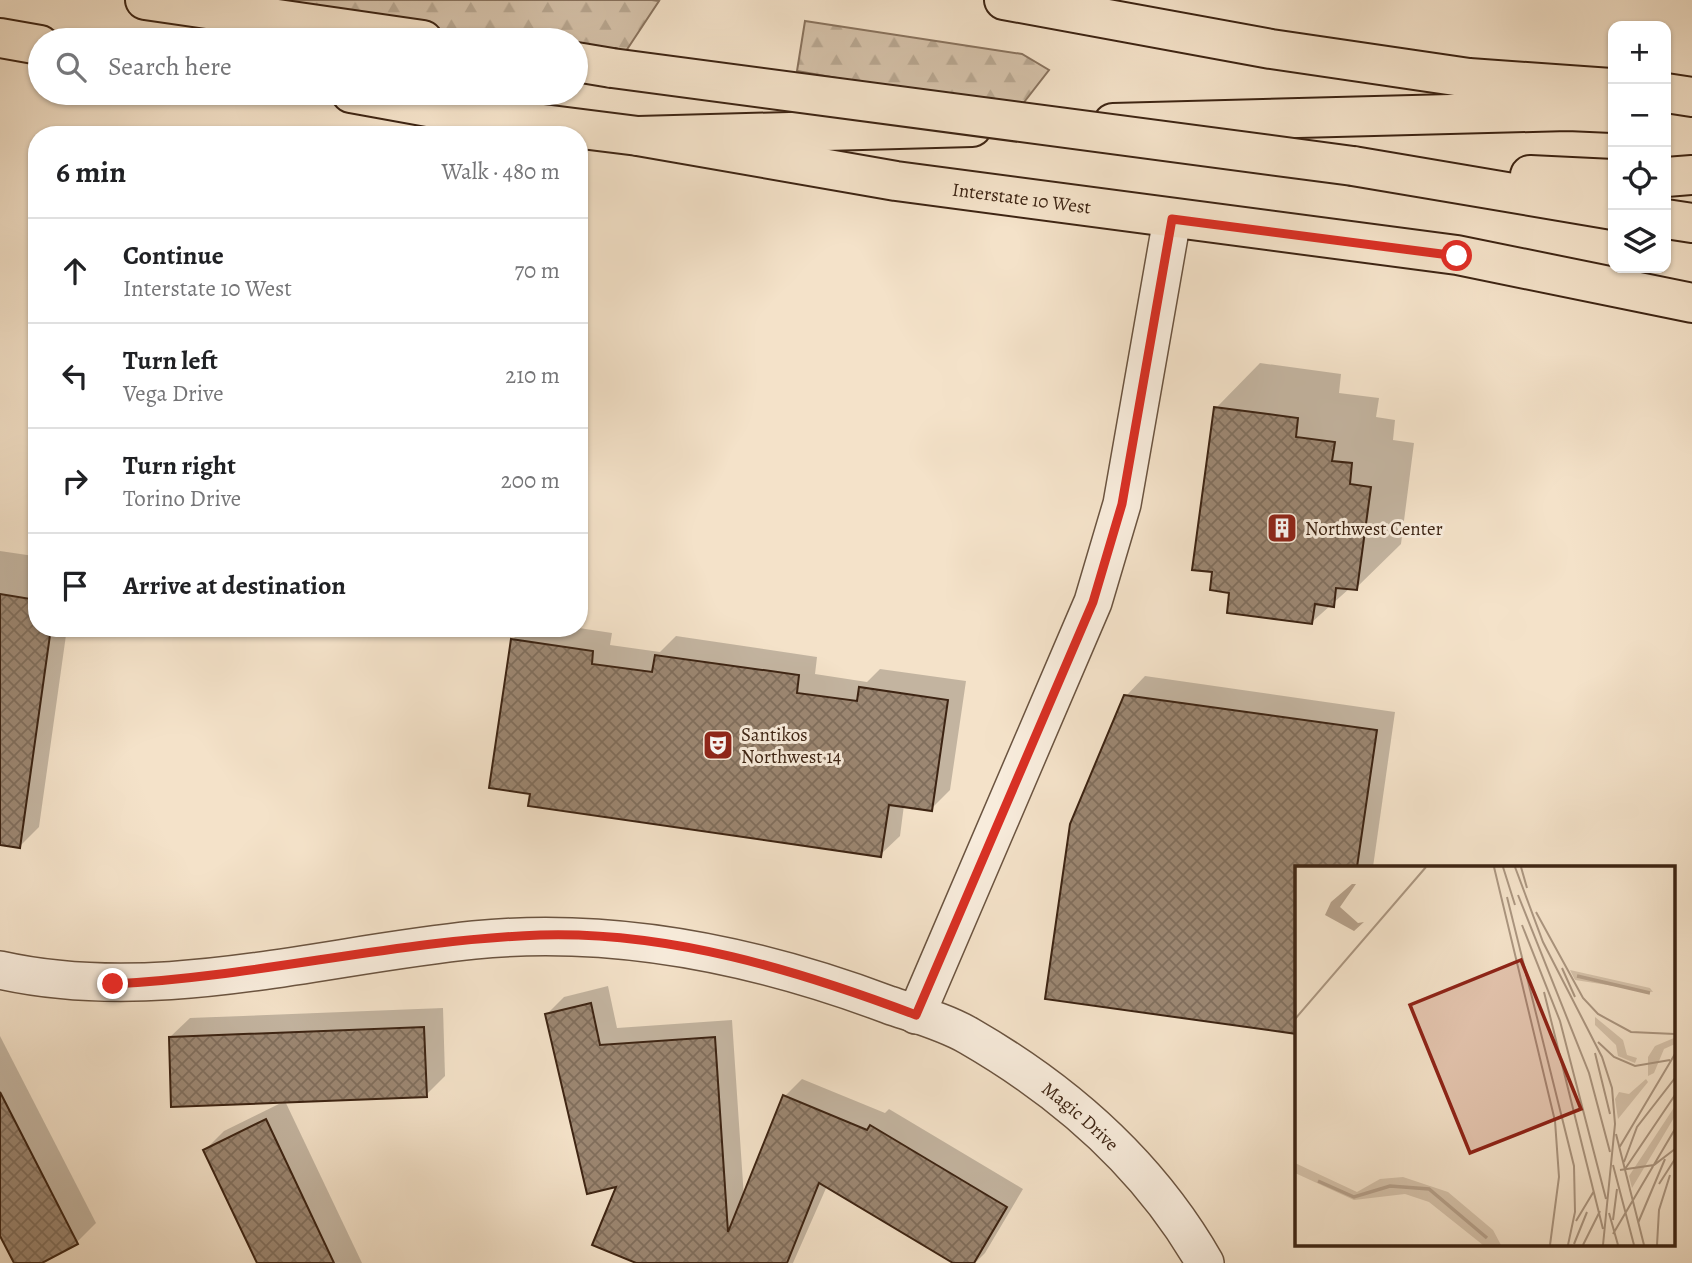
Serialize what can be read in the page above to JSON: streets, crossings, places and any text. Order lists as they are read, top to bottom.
{
  "streets": {
    "main road": ["Interstate 10 West"],
    "street": ["Magic Drive"]
  },
  "places": {
    "building": ["Northwest Center"],
    "theatre": ["Santikos Northwest 14"]
  },
  "page": {
    "map_buttons": ["+", "−"],
    "search": "Search here",
    "heading": ["6 min", "Walk · 480 m"],
    "list": [
      ["Continue", "Interstate 10 West", "70 m"],
      ["Turn left", "Vega Drive", "210 m"],
      ["Turn right", "Torino Drive", "200 m"],
      "Arrive at destination"
    ]
  }
}
